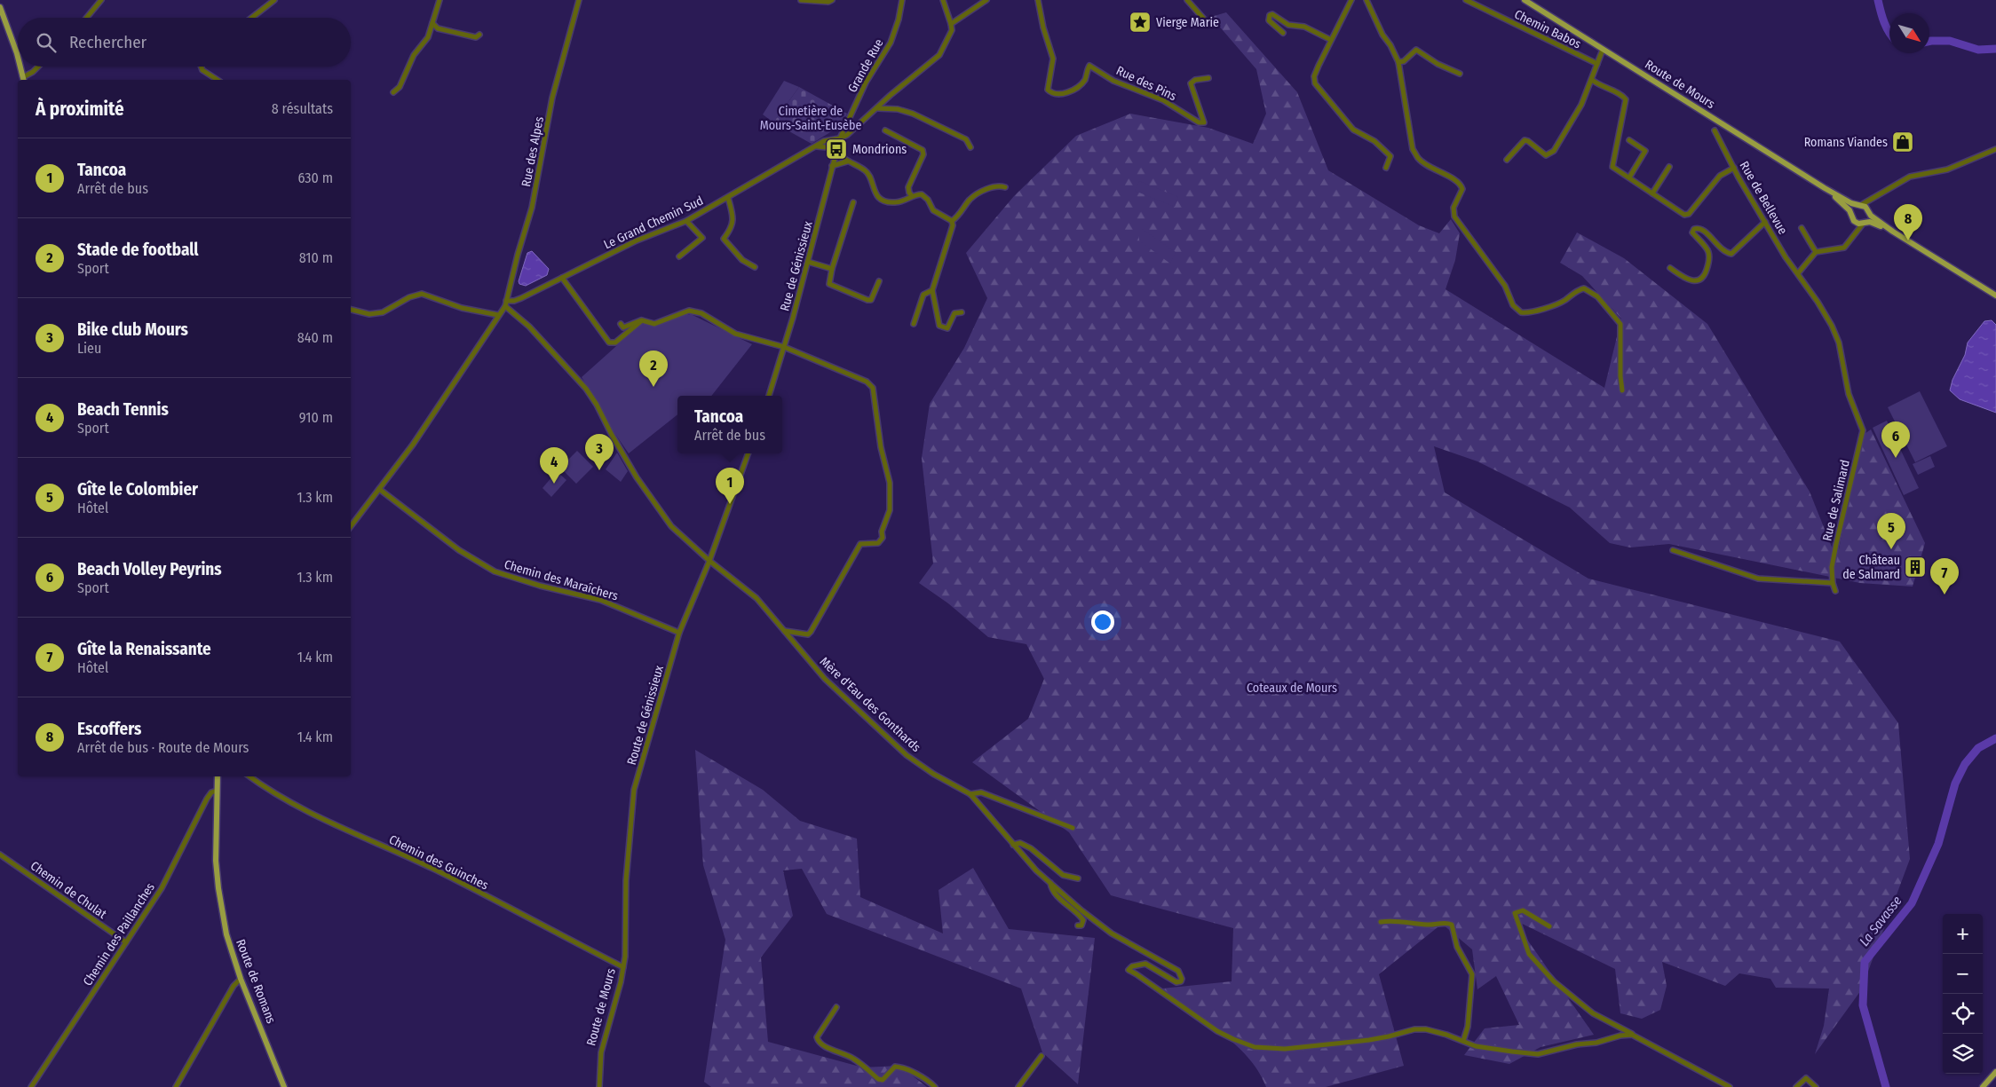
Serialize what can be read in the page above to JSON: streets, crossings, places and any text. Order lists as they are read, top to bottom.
{
  "streets": {
    "main road": ["Route de Mours", "Route de Romans"],
    "street": [
      "Chemin Babos",
      "Grande Rue",
      "Rue des Pins",
      "Rue des Alpes",
      "Rue de Bellevue",
      "Le Grand Chemin Sud",
      "Rue de Génissieux",
      "Rue de Salimard",
      "Chemin des Maraîchers",
      "Mère d'Eau des Gonthards",
      "Route de Génissieux",
      "Chemin des Guinches",
      "Chemin de Chulat",
      "Chemin des Paillanches"
    ]
  },
  "crossings": [
    ["Grande Rue", "Le Grand Chemin Sud"],
    ["Grande Rue", "Rue de Génissieux"],
    ["Route de Mours", "Route de Génissieux"],
    ["Route de Mours", "Chemin des Guinches"],
    ["Rue des Alpes", "Le Grand Chemin Sud"],
    ["Rue des Alpes", "Mère d'Eau des Gonthards"],
    ["Rue de Bellevue", "Rue de Salimard"],
    ["Le Grand Chemin Sud", "Rue de Génissieux"],
    ["Le Grand Chemin Sud", "Mère d'Eau des Gonthards"],
    ["Chemin des Maraîchers", "Route de Génissieux"],
    ["Mère d'Eau des Gonthards", "Route de Génissieux"],
    ["Chemin de Chulat", "Chemin des Paillanches"],
    ["Chemin des Paillanches", "Route de Romans"]
  ],
  "water": ["La Savasse"],
  "parks": ["Cimetière de Mours-Saint-Eusèbe", "Coteaux de Mours"],
  "places": {
    "place": ["Vierge Marie"],
    "shop": ["Romans Viandes"],
    "bus stop": ["Mondrions"],
    "building": ["Château de Salmard"]
  },
  "north": "bottom right",
  "page": {
    "search": "Rechercher",
    "heading": ["À proximité", "8 résultats"],
    "list": [
      {
        "mark": "1",
        "name": "Tancoa",
        "note": "Arrêt de bus",
        "value": "630 m"
      },
      {
        "mark": "2",
        "name": "Stade de football",
        "note": "Sport",
        "value": "810 m"
      },
      {
        "mark": "3",
        "name": "Bike club Mours",
        "note": "Lieu",
        "value": "840 m"
      },
      {
        "mark": "4",
        "name": "Beach Tennis",
        "note": "Sport",
        "value": "910 m"
      },
      {
        "mark": "5",
        "name": "Gîte le Colombier",
        "note": "Hôtel",
        "value": "1.3 km"
      },
      {
        "mark": "6",
        "name": "Beach Volley Peyrins",
        "note": "Sport",
        "value": "1.3 km"
      },
      {
        "mark": "7",
        "name": "Gîte la Renaissante",
        "note": "Hôtel",
        "value": "1.4 km"
      },
      {
        "mark": "8",
        "name": "Escoffers",
        "note": "Arrêt de bus · Route de Mours",
        "value": "1.4 km"
      }
    ],
    "pins": [
      "8",
      "2",
      "6",
      "3",
      "4",
      "1",
      "5",
      "7"
    ],
    "popup": ["Tancoa", "Arrêt de bus"],
    "map_buttons": ["+", "−"]
  }
}
